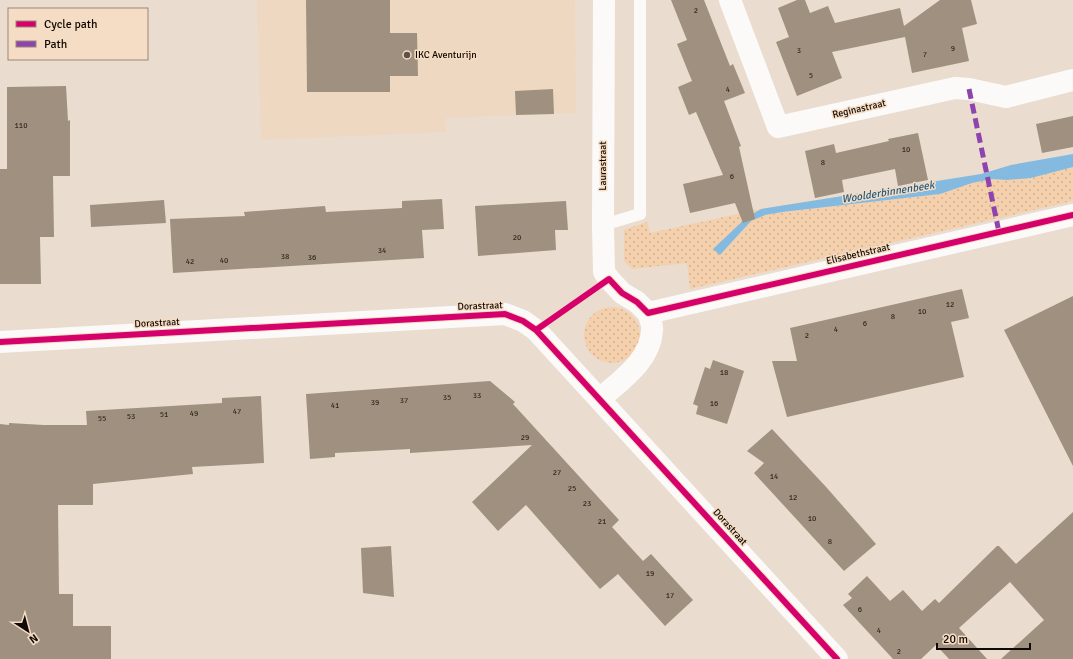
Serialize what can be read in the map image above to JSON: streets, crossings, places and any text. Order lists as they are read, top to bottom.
{
  "streets": {
    "street": [
      "Reginastraat",
      "Laurastraat",
      "Elisabethstraat",
      "Dorastraat"
    ]
  },
  "crossings": [
    ["Laurastraat", "Elisabethstraat"]
  ],
  "water": ["Woolderbinnenbeek"],
  "places": ["IKC Aventurijn"],
  "house_numbers": [
    "2",
    "9",
    "3",
    "7",
    "5",
    "4",
    "110",
    "10",
    "8",
    "6",
    "20",
    "34",
    "38",
    "36",
    "40",
    "42",
    "12",
    "10",
    "8",
    "6",
    "4",
    "2",
    "18",
    "33",
    "35",
    "37",
    "39",
    "16",
    "41",
    "47",
    "49",
    "51",
    "53",
    "55",
    "29",
    "27",
    "14",
    "25",
    "12",
    "23",
    "10",
    "21",
    "8",
    "19",
    "17",
    "6",
    "4",
    "2"
  ],
  "legend": ["Cycle path", "Path"],
  "scale_bar": "20 m",
  "north": "bottom right"
}
